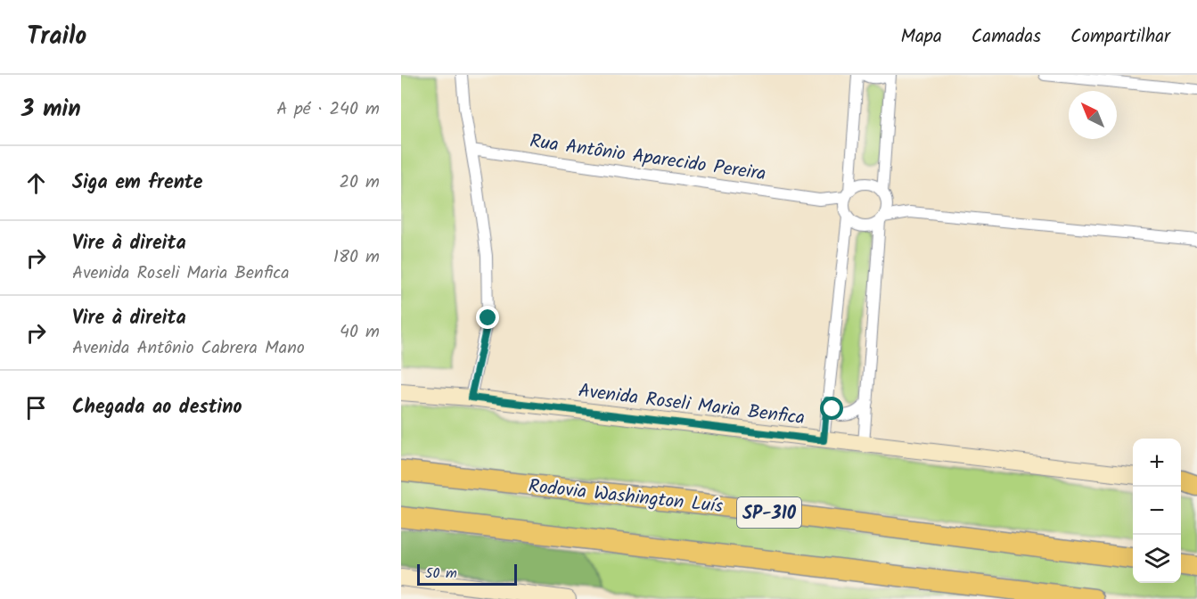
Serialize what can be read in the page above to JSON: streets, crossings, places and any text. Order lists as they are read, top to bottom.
{
  "streets": {
    "highway": ["Rodovia Washington Luís", "SP-310"],
    "main road": ["Avenida Roseli Maria Benfica"],
    "street": ["Rua Antônio Aparecido Pereira"]
  },
  "scale_bar": "50 m",
  "north": "top left",
  "page": {
    "header": "Trailo",
    "nav": ["Mapa", "Camadas", "Compartilhar"],
    "heading": ["3 min", "A pé · 240 m"],
    "list": [
      ["Siga em frente", "20 m"],
      ["Vire à direita", "Avenida Roseli Maria Benfica", "180 m"],
      ["Vire à direita", "Avenida Antônio Cabrera Mano", "40 m"],
      "Chegada ao destino"
    ],
    "map_buttons": ["+", "−"],
    "scale": "50 m"
  }
}
